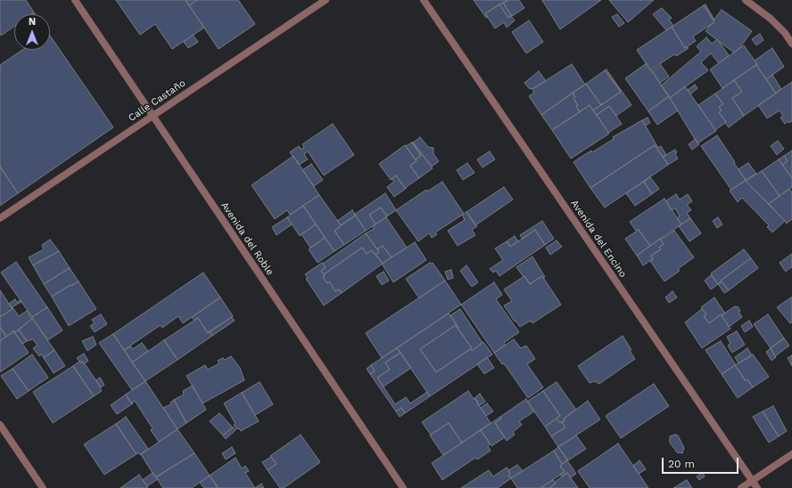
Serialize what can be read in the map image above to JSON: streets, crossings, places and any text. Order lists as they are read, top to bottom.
{
  "streets": {
    "street": ["Calle Castaño", "Avenida del Roble", "Avenida del Encino"]
  },
  "crossings": [
    ["Calle Castaño", "Avenida del Roble"]
  ],
  "scale_bar": "20 m",
  "north": "top"
}
